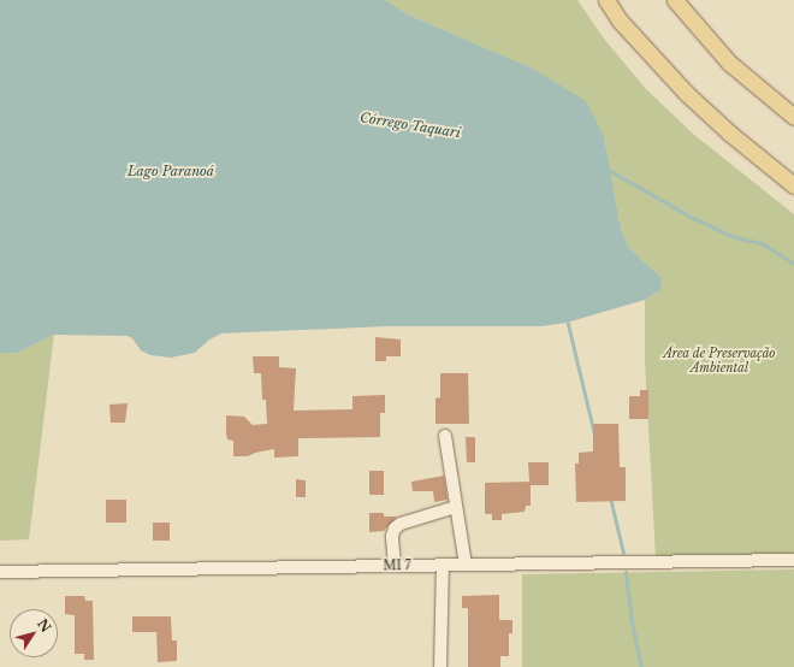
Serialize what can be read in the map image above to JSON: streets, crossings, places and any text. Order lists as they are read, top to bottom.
{
  "streets": {
    "street": ["MI 7"]
  },
  "water": ["Córrego Taquari", "Lago Paranoá"],
  "parks": ["Área de Preservação Ambiental"],
  "north": "top right"
}
